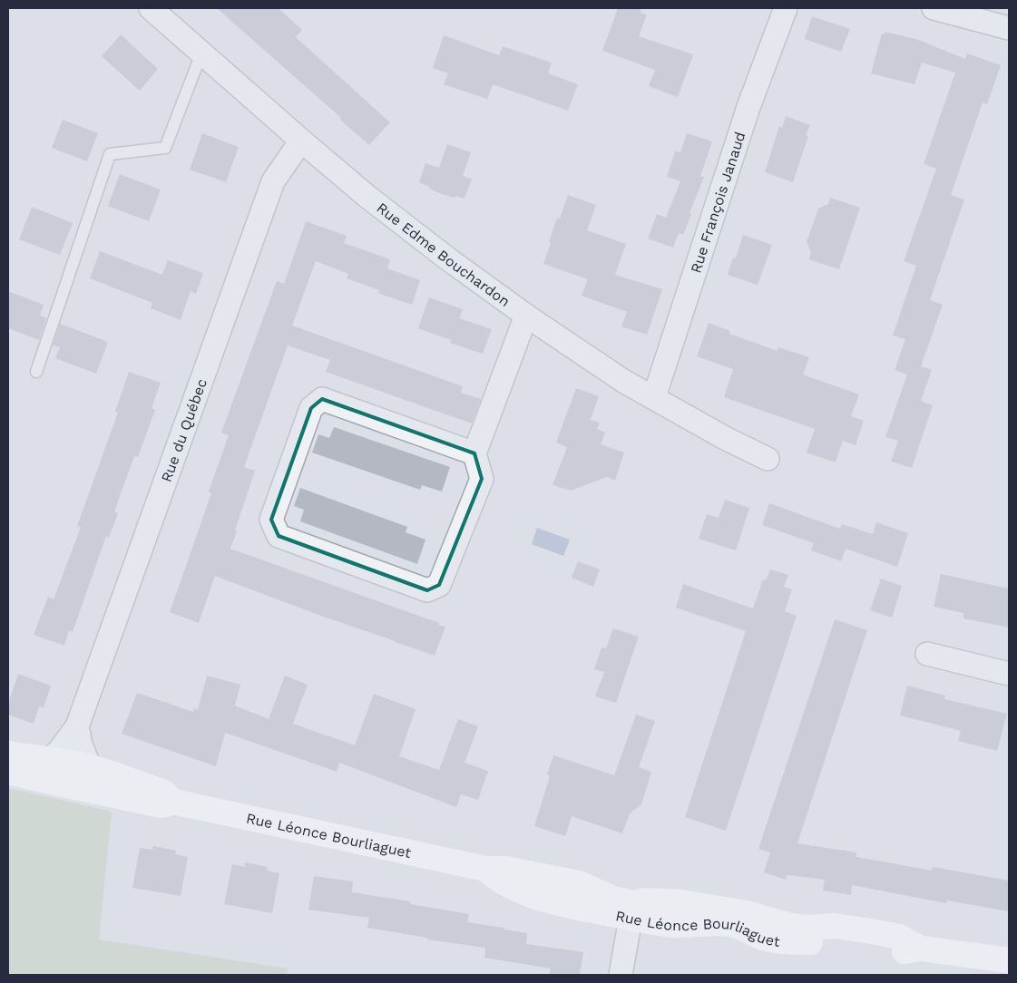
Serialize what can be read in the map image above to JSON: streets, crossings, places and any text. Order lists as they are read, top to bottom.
{
  "streets": {
    "main road": ["Rue Léonce Bourliaguet"],
    "street": ["Rue François Janaud", "Rue Edme Bouchardon", "Rue du Québec"]
  },
  "crossings": [
    ["Rue François Janaud", "Rue Edme Bouchardon"],
    ["Rue Edme Bouchardon", "Rue du Québec"],
    ["Rue du Québec", "Rue Léonce Bourliaguet"]
  ]
}
